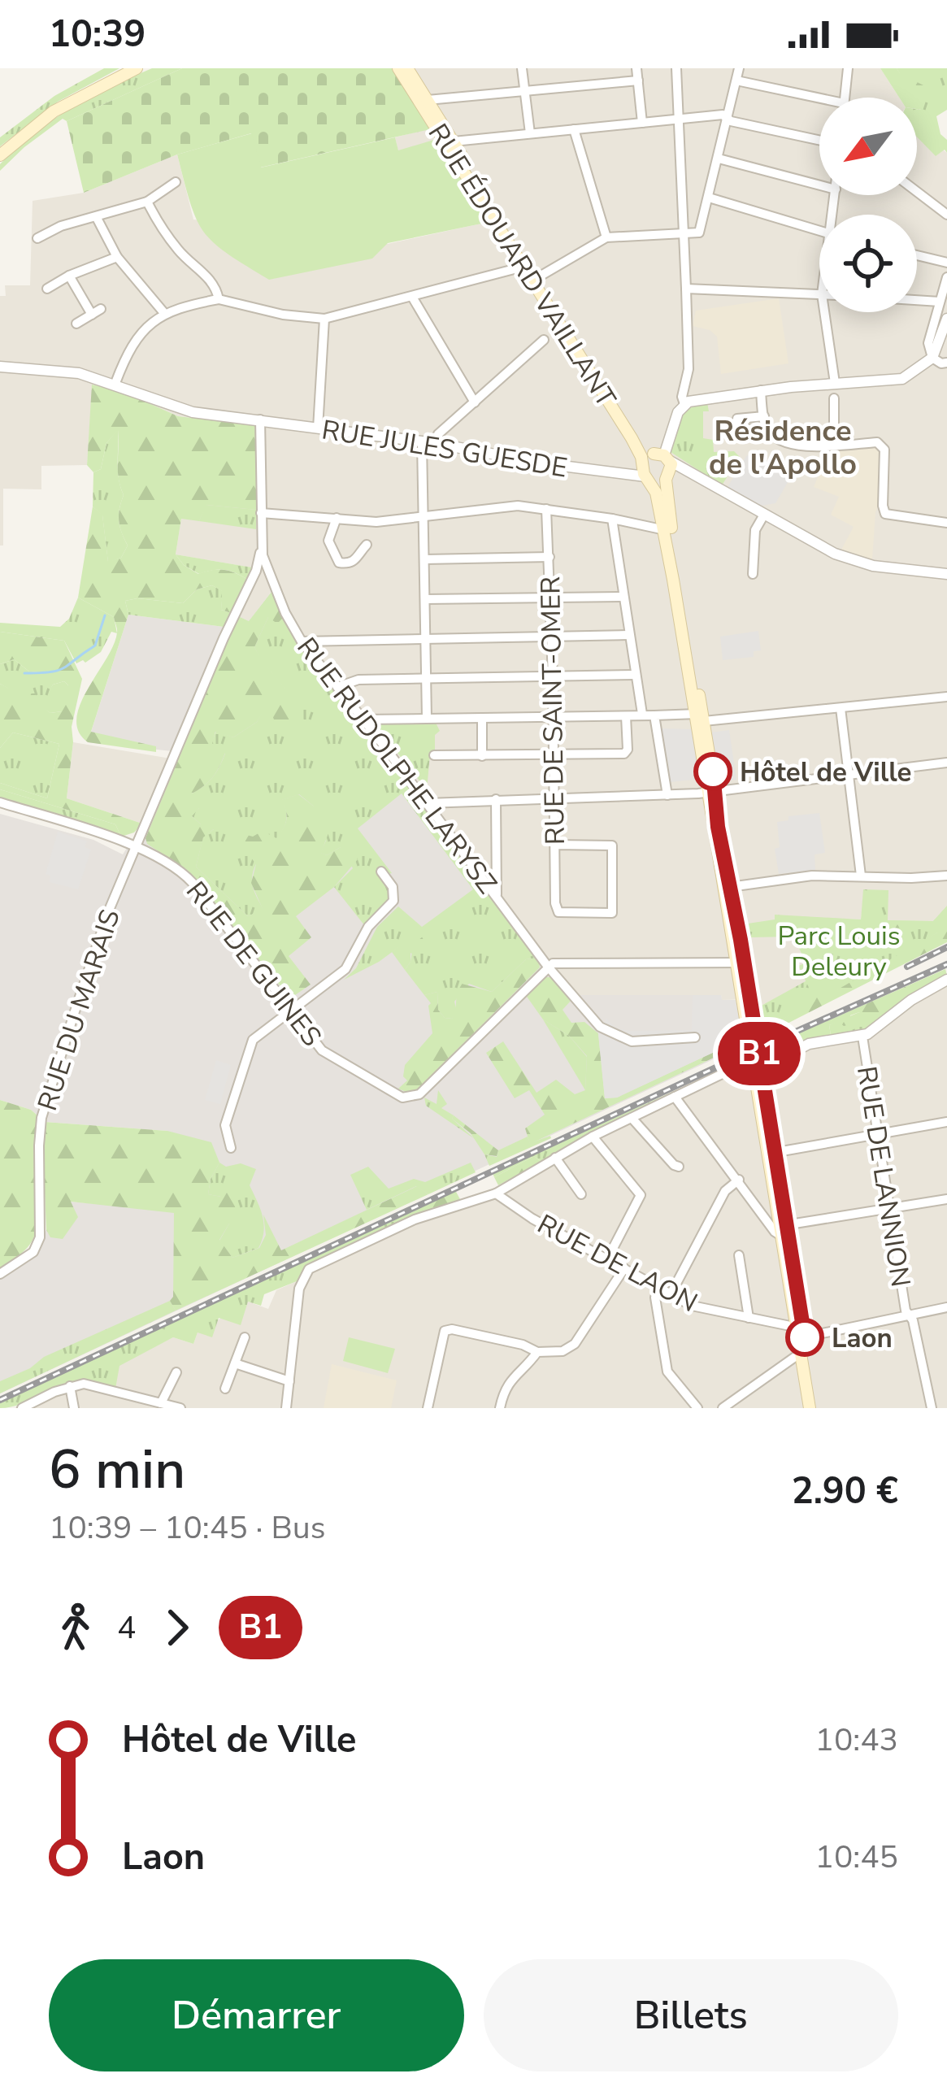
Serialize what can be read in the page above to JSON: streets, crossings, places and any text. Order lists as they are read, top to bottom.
{
  "streets": {
    "main road": ["RUE ÉDOUARD VAILLANT"],
    "street": [
      "RUE JULES GUESDE",
      "RUE DE SAINT-OMER",
      "RUE RUDOLPHE LARYSZ",
      "RUE DE GUINES",
      "RUE DU MARAIS",
      "RUE DE LANNION",
      "RUE DE LAON"
    ]
  },
  "crossings": [
    ["RUE ÉDOUARD VAILLANT", "RUE JULES GUESDE"],
    ["RUE JULES GUESDE", "RUE RUDOLPHE LARYSZ"],
    ["RUE RUDOLPHE LARYSZ", "RUE DE GUINES"],
    ["RUE RUDOLPHE LARYSZ", "RUE DU MARAIS"],
    ["RUE DE GUINES", "RUE DU MARAIS"]
  ],
  "districts": ["Résidence de l'Apollo"],
  "parks": ["Parc Louis Deleury"],
  "places": ["Hôtel de Ville", "Laon"],
  "lines": ["bus line B1"],
  "north": "bottom left",
  "page": {
    "status": "10:39",
    "on_map": "B1",
    "heading": ["6 min", "10:39 – 10:45 · Bus", "2.90 €"],
    "legs": ["4", "B1"],
    "list": [
      {
        "name": "Hôtel de Ville",
        "value": "10:43"
      },
      {
        "name": "Laon",
        "value": "10:45"
      }
    ],
    "buttons": ["Démarrer", "Billets"]
  }
}
